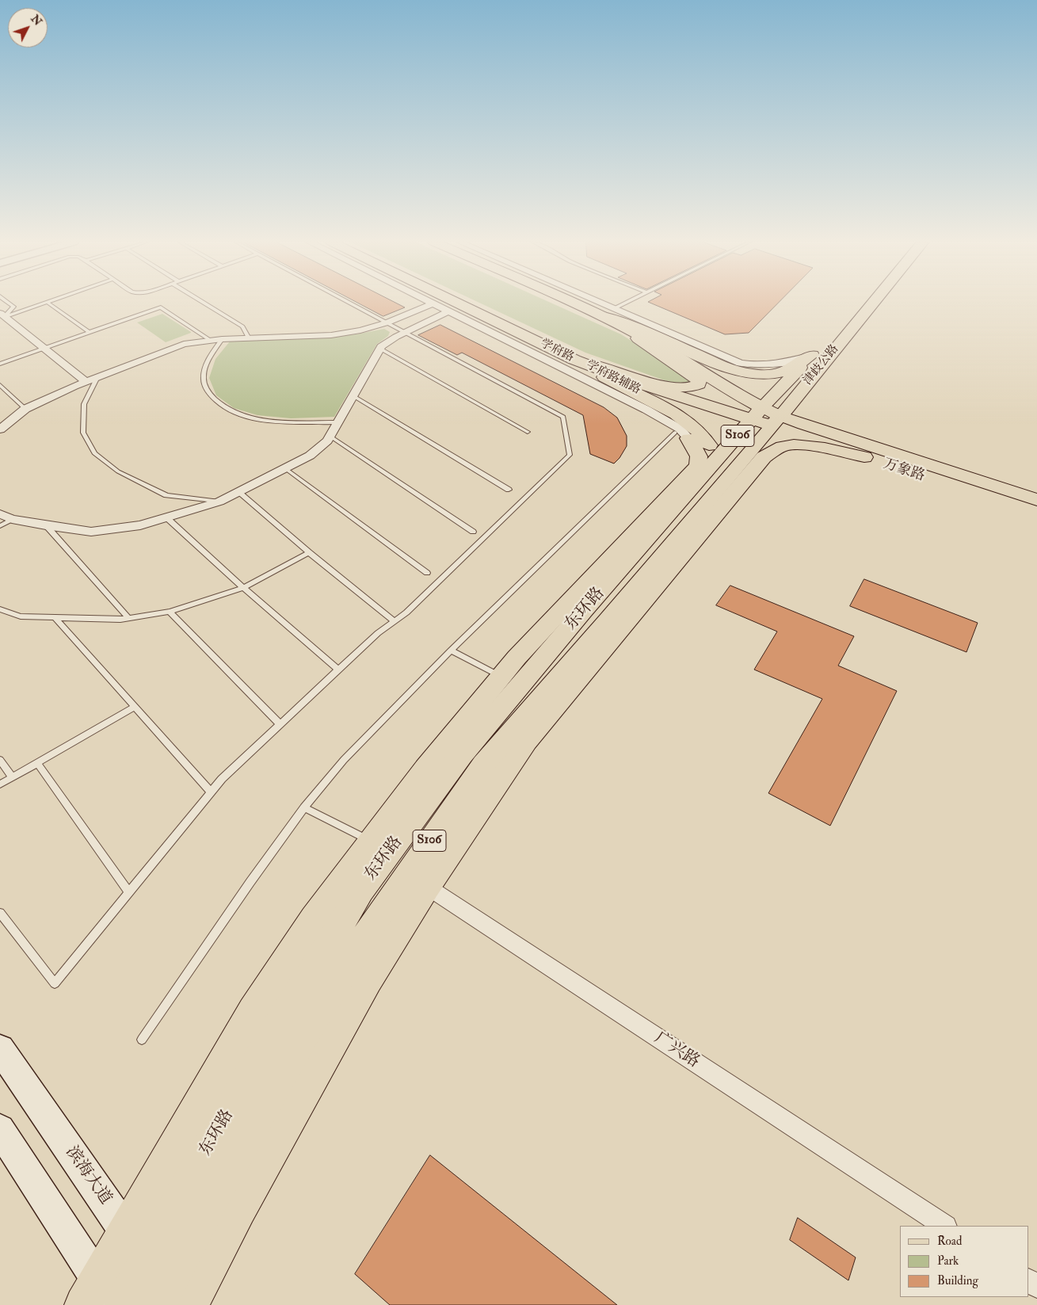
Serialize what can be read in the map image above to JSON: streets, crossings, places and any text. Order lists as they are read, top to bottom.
{
  "streets": {
    "main road": [
      "学府路",
      "津歧公路",
      "S106",
      "万象路",
      "东环路",
      "滨海大道"
    ],
    "street": ["学府路辅路", "广兴路"]
  },
  "crossings": [
    ["学府路", "津歧公路"],
    ["学府路", "万象路"],
    ["学府路", "东环路"],
    ["津歧公路", "万象路"],
    ["津歧公路", "东环路"],
    ["万象路", "东环路"],
    ["东环路", "广兴路"],
    ["东环路", "滨海大道"]
  ],
  "legend": ["Road", "Park", "Building"],
  "north": "top right"
}
